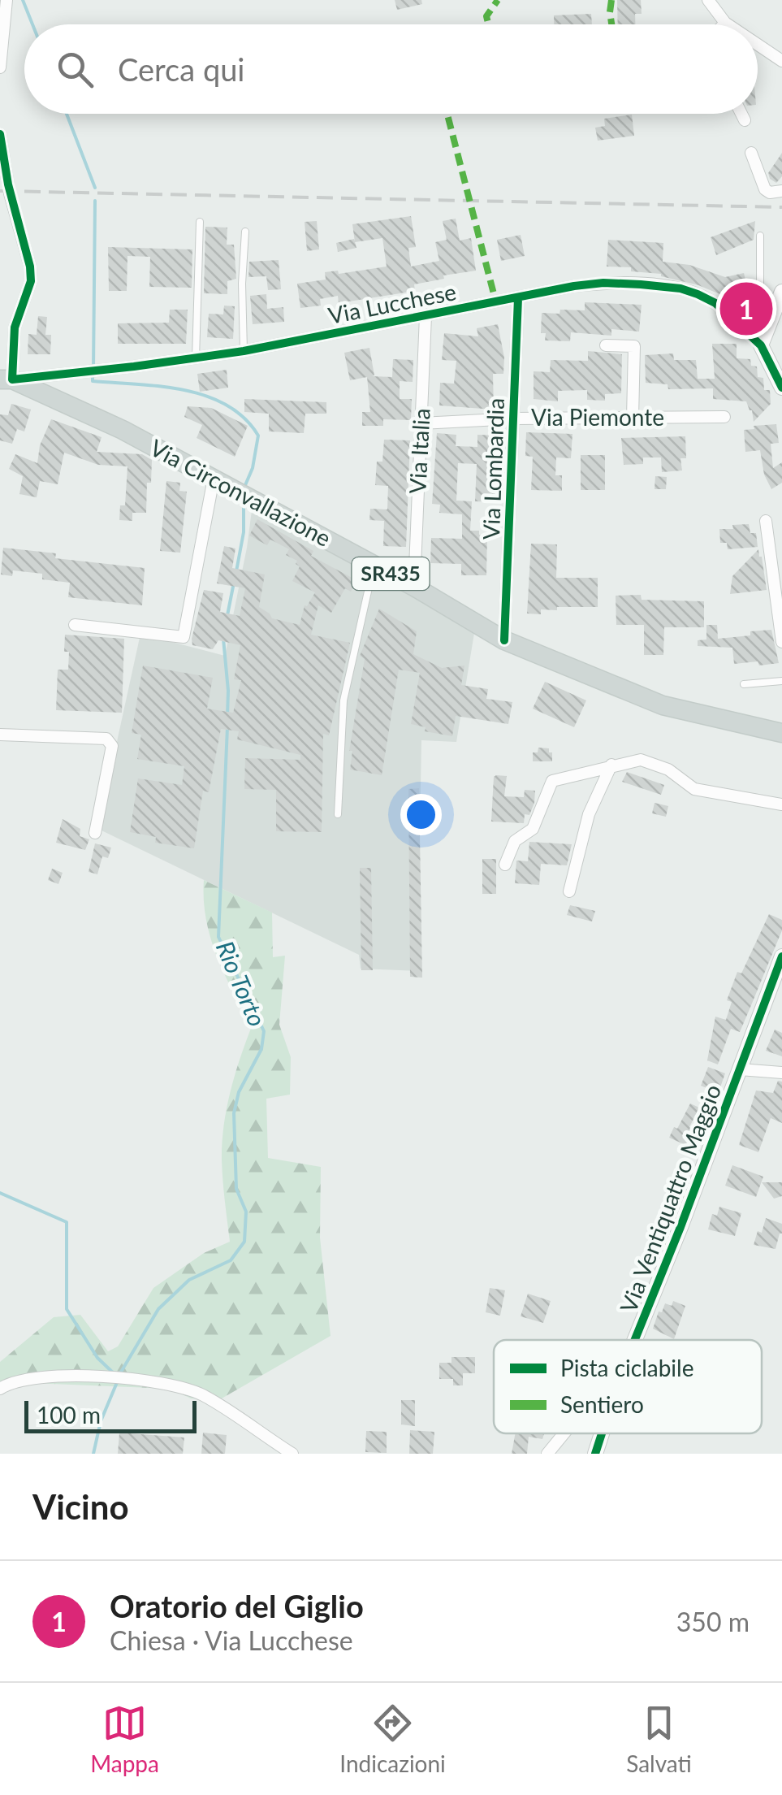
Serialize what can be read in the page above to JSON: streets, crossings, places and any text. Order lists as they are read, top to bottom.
{
  "streets": {
    "main road": ["Via Circonvallazione", "SR435"],
    "street": [
      "Via Lucchese",
      "Via Piemonte",
      "Via Italia",
      "Via Lombardia",
      "Via Ventiquattro Maggio"
    ]
  },
  "crossings": [
    ["Via Lucchese", "Via Italia"],
    ["Via Lucchese", "Via Lombardia"],
    ["Via Lucchese", "Via Circonvallazione"],
    ["Via Piemonte", "Via Italia"],
    ["Via Piemonte", "Via Lombardia"],
    ["Via Italia", "Via Circonvallazione"],
    ["Via Lombardia", "Via Circonvallazione"]
  ],
  "water": ["Rio Torto"],
  "legend": ["Pista ciclabile", "Sentiero"],
  "scale_bar": "100 m",
  "page": {
    "search": "Cerca qui",
    "pins": "1",
    "scale": "100 m",
    "heading": "Vicino",
    "list": [
      {
        "mark": "1",
        "name": "Oratorio del Giglio",
        "note": "Chiesa · Via Lucchese",
        "value": "350 m"
      }
    ],
    "nav": ["Mappa", "Indicazioni", "Salvati"]
  }
}
